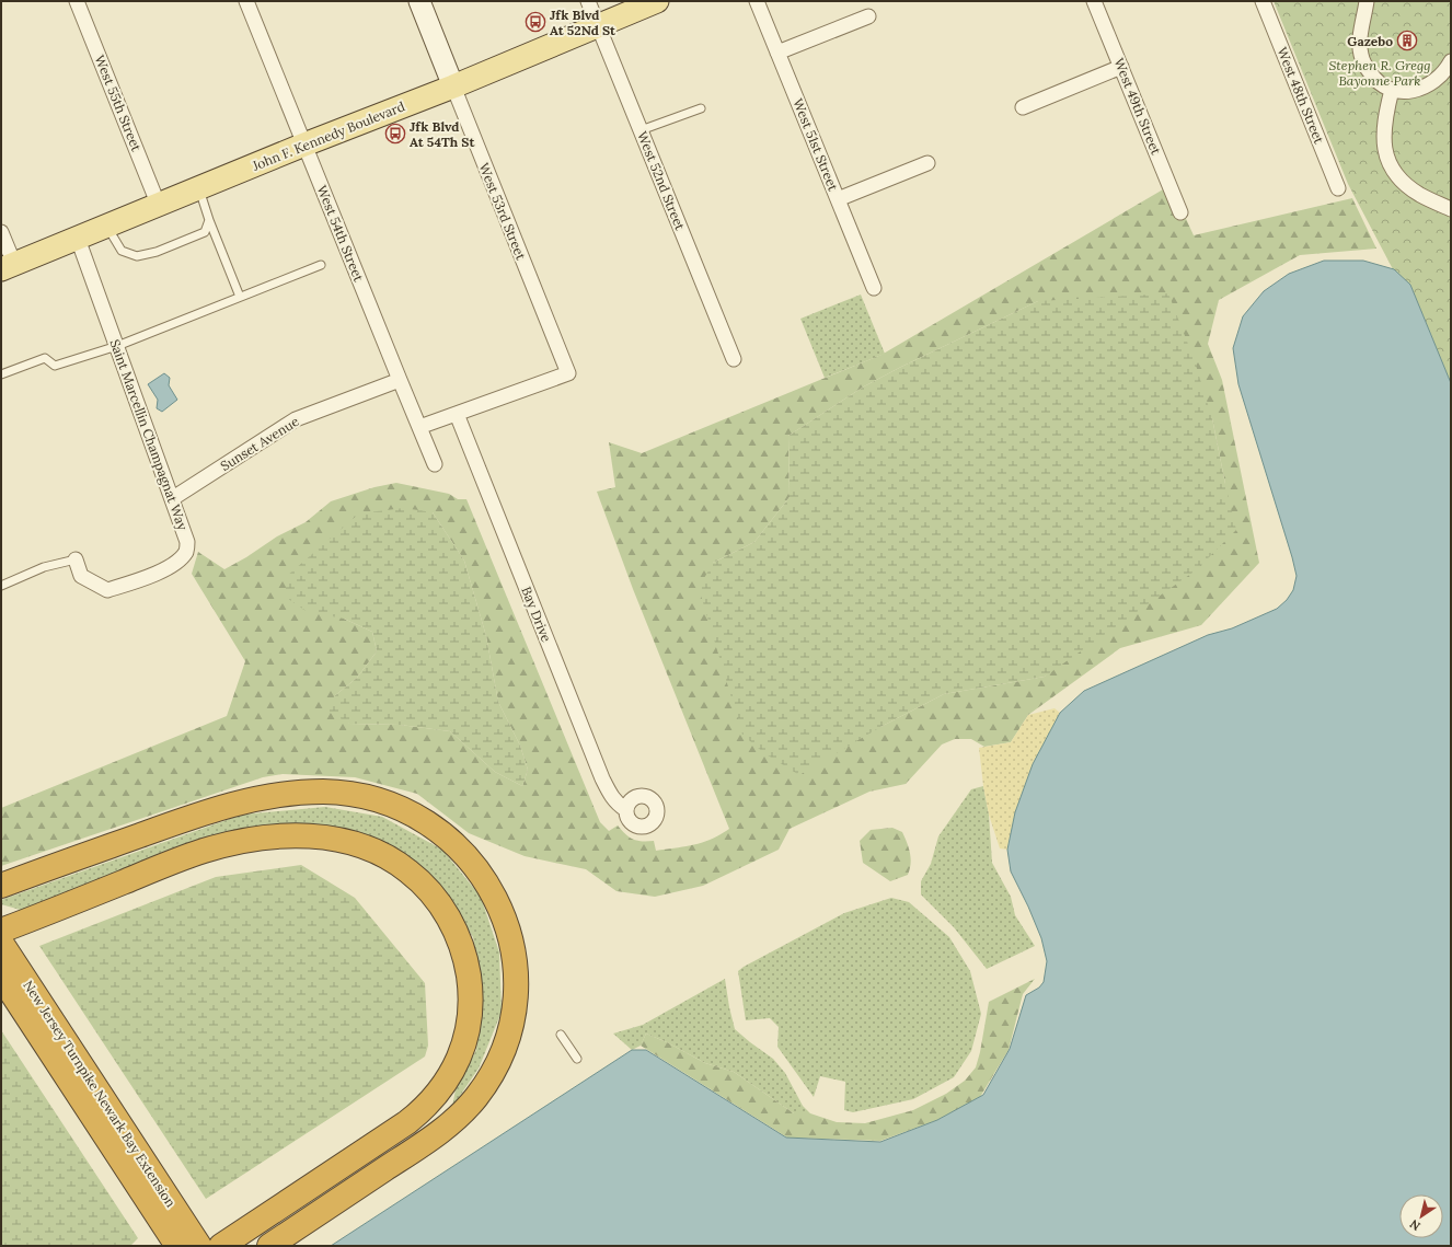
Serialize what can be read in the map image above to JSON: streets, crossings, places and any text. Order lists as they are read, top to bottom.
{
  "streets": {
    "highway": ["New Jersey Turnpike Newark Bay Extension"],
    "main road": ["John F. Kennedy Boulevard"],
    "street": [
      "West 48th Street",
      "West 55th Street",
      "West 49th Street",
      "West 51st Street",
      "West 52nd Street",
      "West 53rd Street",
      "West 54th Street",
      "Saint Marcellin Champagnat Way",
      "Sunset Avenue",
      "Bay Drive"
    ]
  },
  "crossings": [
    ["West 55th Street", "John F. Kennedy Boulevard"],
    ["John F. Kennedy Boulevard", "West 52nd Street"],
    ["John F. Kennedy Boulevard", "West 53rd Street"],
    ["John F. Kennedy Boulevard", "West 54th Street"],
    ["John F. Kennedy Boulevard", "Saint Marcellin Champagnat Way"],
    ["West 53rd Street", "Bay Drive"],
    ["West 54th Street", "Sunset Avenue"],
    ["Saint Marcellin Champagnat Way", "Sunset Avenue"]
  ],
  "parks": ["Stephen R. Gregg Bayonne Park"],
  "places": {
    "bus stop": ["Jfk Blvd At 52Nd St", "Jfk Blvd At 54Th St"],
    "building": ["Gazebo"]
  },
  "north": "bottom left"
}
